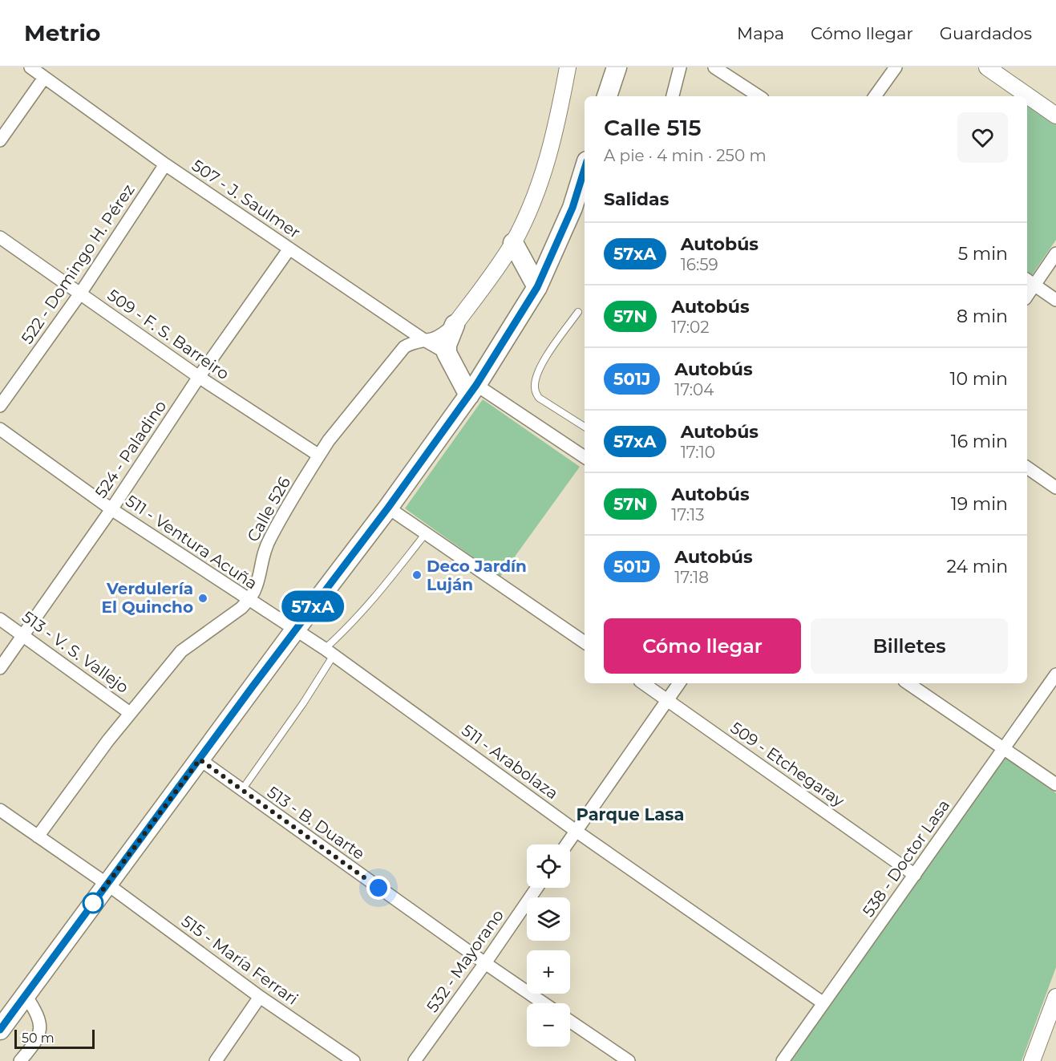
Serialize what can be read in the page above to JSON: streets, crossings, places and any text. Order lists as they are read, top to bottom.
{
  "streets": {
    "street": [
      "507 - J. Saulmer",
      "522 - Domingo H. Pérez",
      "509 - F. S. Barreiro",
      "524 - Paladino",
      "Calle 526",
      "511 - Ventura Acuña",
      "513 - V. S. Vallejo",
      "511 - Arabolaza",
      "509 - Etchegaray",
      "513 - B. Duarte",
      "538 - Doctor Lasa",
      "515 - María Ferrari",
      "532 - Mayorano"
    ]
  },
  "crossings": [
    ["507 - J. Saulmer", "522 - Domingo H. Pérez"],
    ["507 - J. Saulmer", "524 - Paladino"],
    ["507 - J. Saulmer", "Calle 526"],
    ["522 - Domingo H. Pérez", "509 - F. S. Barreiro"],
    ["509 - F. S. Barreiro", "524 - Paladino"],
    ["509 - F. S. Barreiro", "Calle 526"],
    ["524 - Paladino", "511 - Ventura Acuña"],
    ["524 - Paladino", "513 - V. S. Vallejo"],
    ["Calle 526", "511 - Ventura Acuña"],
    ["Calle 526", "513 - V. S. Vallejo"],
    ["Calle 526", "515 - María Ferrari"],
    ["511 - Ventura Acuña", "511 - Arabolaza"],
    ["511 - Arabolaza", "538 - Doctor Lasa"],
    ["509 - Etchegaray", "538 - Doctor Lasa"],
    ["513 - B. Duarte", "532 - Mayorano"]
  ],
  "districts": ["Parque Lasa"],
  "places": ["Deco Jardín Luján", "Verdulería El Quincho"],
  "lines": ["bus line 57xA"],
  "scale_bar": "50 m",
  "page": {
    "header": "Metrio",
    "nav": ["Mapa", "Cómo llegar", "Guardados"],
    "on_map": "57xA",
    "heading": [
      ["Calle 515", "A pie · 4 min · 250 m"],
      "Salidas"
    ],
    "list": [
      {
        "mark": "57xA",
        "name": "Autobús",
        "note": "16:59",
        "value": "5 min"
      },
      {
        "mark": "57N",
        "name": "Autobús",
        "note": "17:02",
        "value": "8 min"
      },
      {
        "mark": "501J",
        "name": "Autobús",
        "note": "17:04",
        "value": "10 min"
      },
      {
        "mark": "57xA",
        "name": "Autobús",
        "note": "17:10",
        "value": "16 min"
      },
      {
        "mark": "57N",
        "name": "Autobús",
        "note": "17:13",
        "value": "19 min"
      },
      {
        "mark": "501J",
        "name": "Autobús",
        "note": "17:18",
        "value": "24 min"
      }
    ],
    "buttons": ["Cómo llegar", "Billetes"],
    "map_buttons": ["+", "−"],
    "scale": "50 m"
  }
}
